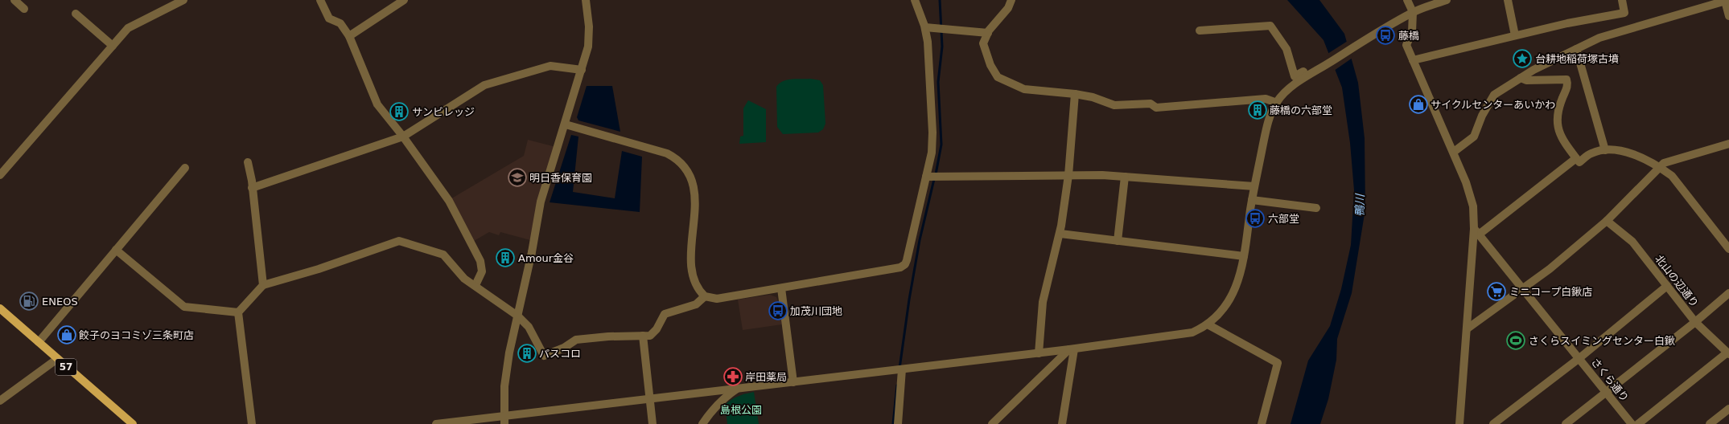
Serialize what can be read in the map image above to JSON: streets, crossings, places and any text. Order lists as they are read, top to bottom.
{
  "streets": {
    "main road": ["57"],
    "street": ["北山の辺通り", "さくら通り"]
  },
  "water": ["鴨川"],
  "parks": ["島根公園"],
  "places": {
    "bus stop": ["藤橋", "六部堂", "加茂川団地"],
    "place": ["台耕地稲荷塚古墳"],
    "shop": ["サイクルセンターあいかわ", "餃子のヨコミゾ三条町店"],
    "building": [
      "藤橋の六部堂",
      "サンビレッジ",
      "Amour金谷",
      "パスコロ"
    ],
    "school or university": ["明日香保育園"],
    "supermarket": ["ミニコープ白鍬店"],
    "fuel station": ["ENEOS"],
    "sports": ["さくらスイミングセンター白鍬"],
    "pharmacy": ["岸田薬局"]
  }
}
